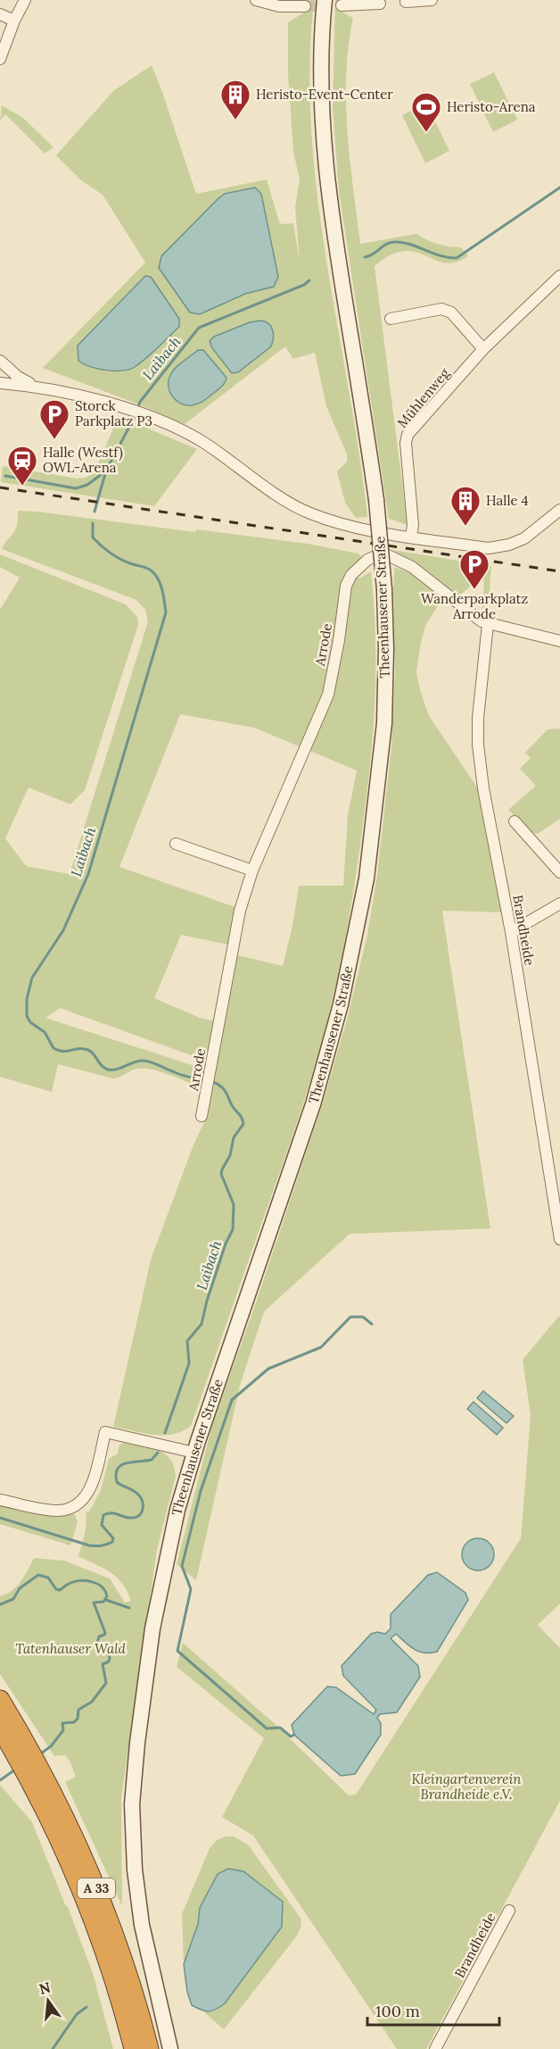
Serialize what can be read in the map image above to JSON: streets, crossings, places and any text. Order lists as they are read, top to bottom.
{
  "streets": {
    "highway": ["A 33"],
    "main road": ["Theenhausener Straße"],
    "street": ["Mühlenweg", "Arrode", "Brandheide"]
  },
  "crossings": [
    ["Arrode", "Brandheide"]
  ],
  "water": ["Laibach"],
  "parks": ["Tatenhauser Wald", "Kleingartenverein Brandheide e.V."],
  "places": {
    "building": ["Heristo-Event-Center", "Halle 4"],
    "sports": ["Heristo-Arena"],
    "parking": ["Storck Parkplatz P3", "Wanderparkplatz Arrode"],
    "station": ["Halle (Westf) OWL-Arena"]
  },
  "scale_bar": "100 m",
  "north": "top"
}
